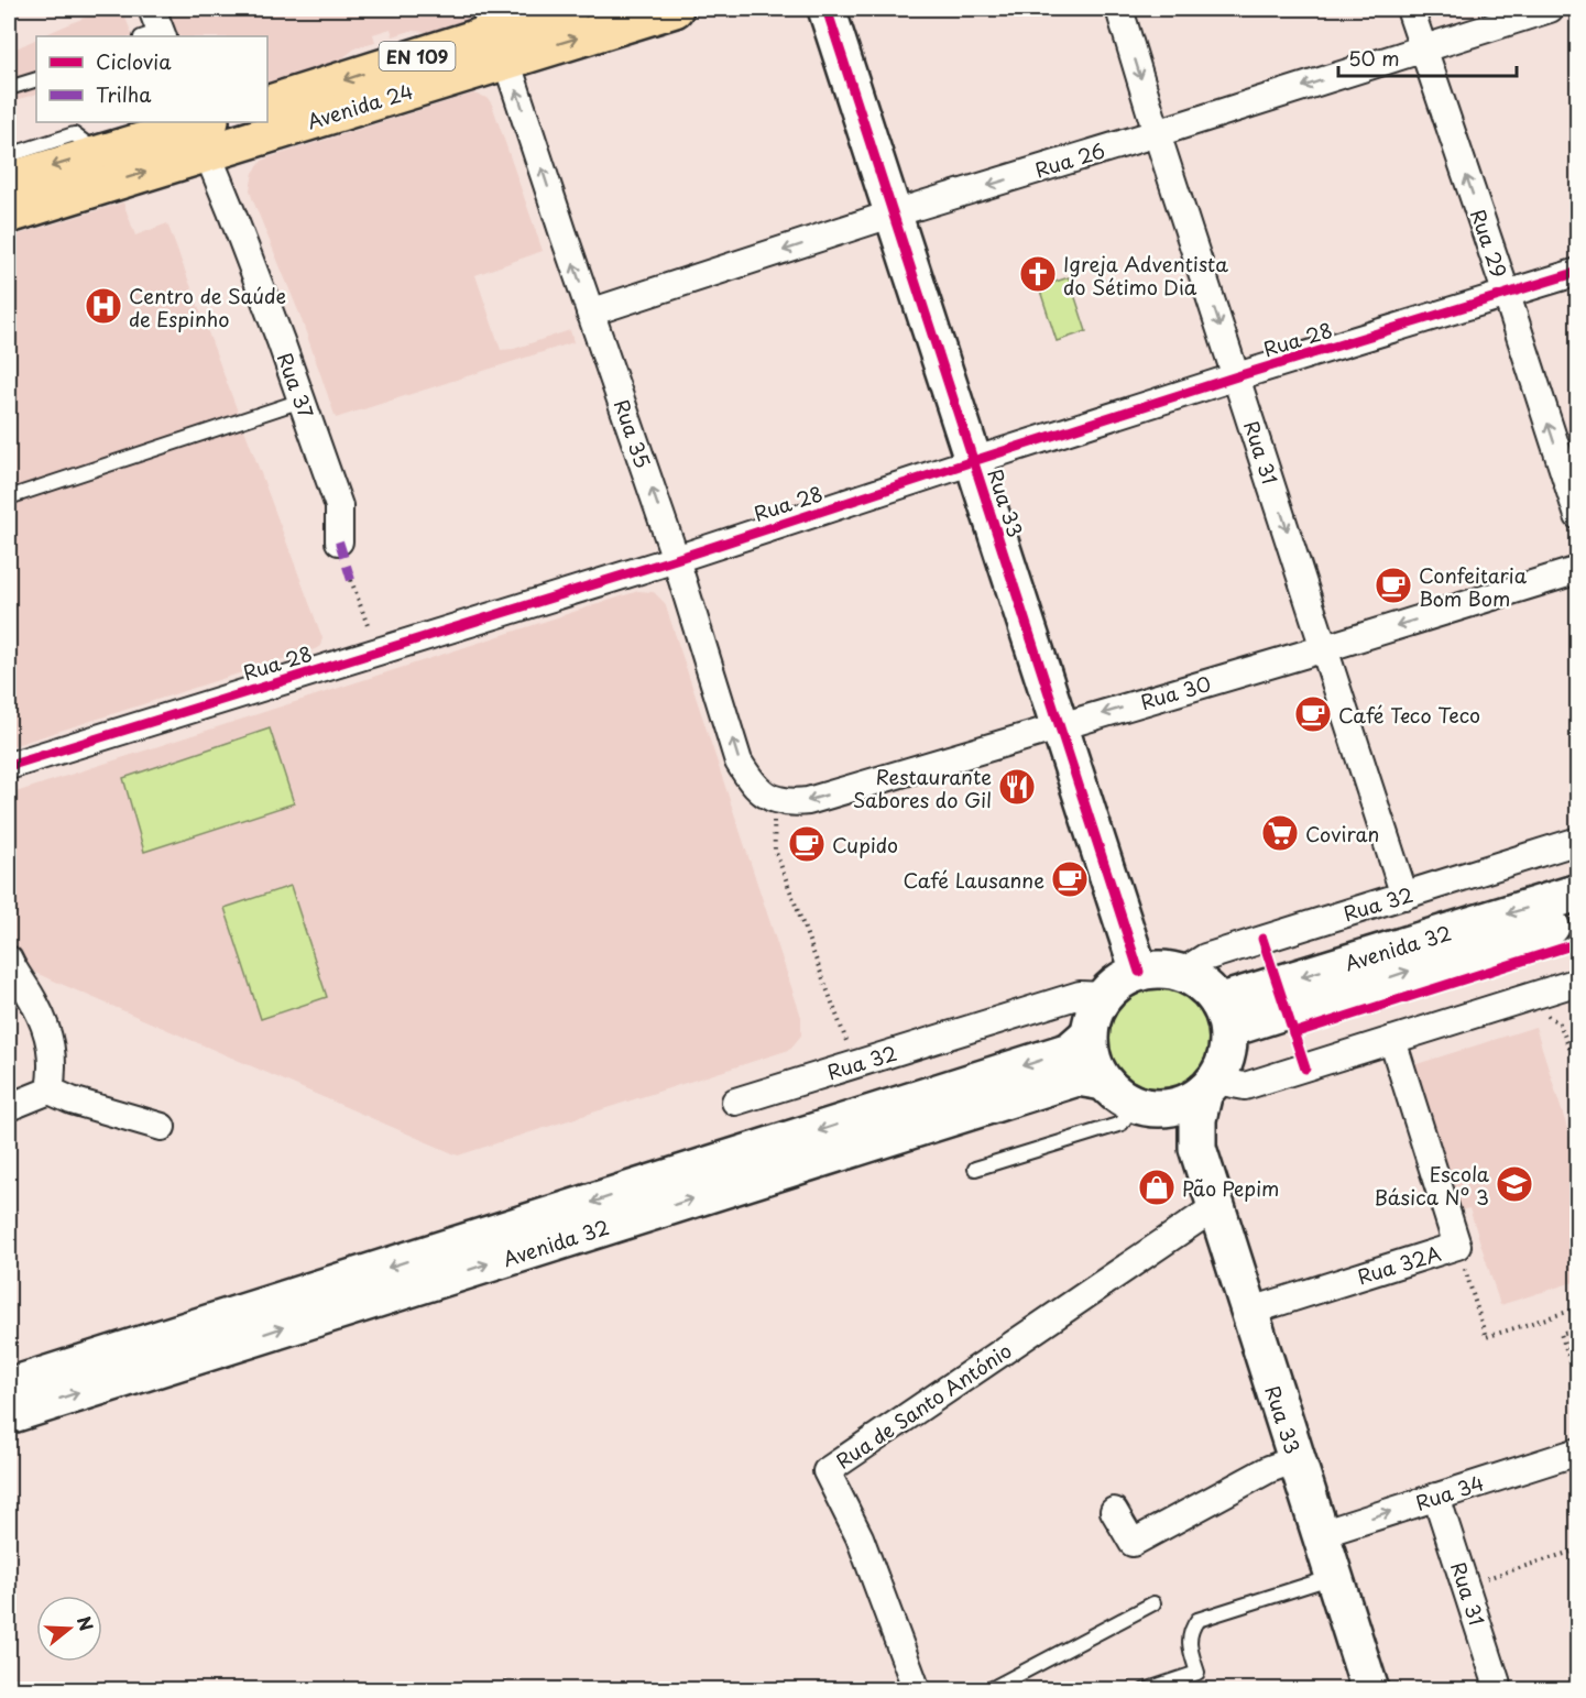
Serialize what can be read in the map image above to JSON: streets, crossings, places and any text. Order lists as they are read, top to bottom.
{
  "streets": {
    "main road": [
      "EN 109",
      "Avenida 24",
      "Rua 33",
      "Avenida 32"
    ],
    "street": [
      "Rua 26",
      "Rua 29",
      "Rua 28",
      "Rua 37",
      "Rua 35",
      "Rua 31",
      "Rua 30",
      "Rua 32",
      "Rua 32A",
      "Rua de Santo António",
      "Rua 34"
    ]
  },
  "crossings": [
    ["Avenida 24", "Rua 37"],
    ["Avenida 24", "Rua 35"],
    ["Rua 26", "Rua 29"],
    ["Rua 26", "Rua 35"],
    ["Rua 26", "Rua 31"],
    ["Rua 26", "Rua 33"],
    ["Rua 29", "Rua 28"],
    ["Rua 28", "Rua 35"],
    ["Rua 28", "Rua 31"],
    ["Rua 28", "Rua 33"],
    ["Rua 35", "Rua 30"],
    ["Rua 31", "Rua 30"],
    ["Rua 31", "Rua 32"],
    ["Rua 31", "Rua 34"],
    ["Rua 33", "Rua 30"],
    ["Rua 33", "Rua 32"],
    ["Rua 33", "Avenida 32"],
    ["Rua 33", "Rua 32A"],
    ["Rua 33", "Rua de Santo António"],
    ["Rua 33", "Rua 34"],
    ["Rua 32", "Avenida 32"]
  ],
  "one_way": [
    "Rua 26",
    "Rua 29",
    "Rua 35",
    "Rua 31",
    "Rua 30",
    "Rua 34"
  ],
  "places": {
    "church": ["Igreja Adventista do Sétimo Dia"],
    "hospital": ["Centro de Saúde de Espinho"],
    "cafe": [
      "Confeitaria Bom Bom",
      "Café Teco Teco",
      "Cupido",
      "Café Lausanne"
    ],
    "restaurant": ["Restaurante Sabores do Gil"],
    "supermarket": ["Coviran"],
    "school or university": ["Escola Básica Nº 3"],
    "shop": ["Pão Pepim"]
  },
  "legend": ["Ciclovia", "Trilha"],
  "scale_bar": "50 m",
  "north": "right"
}
